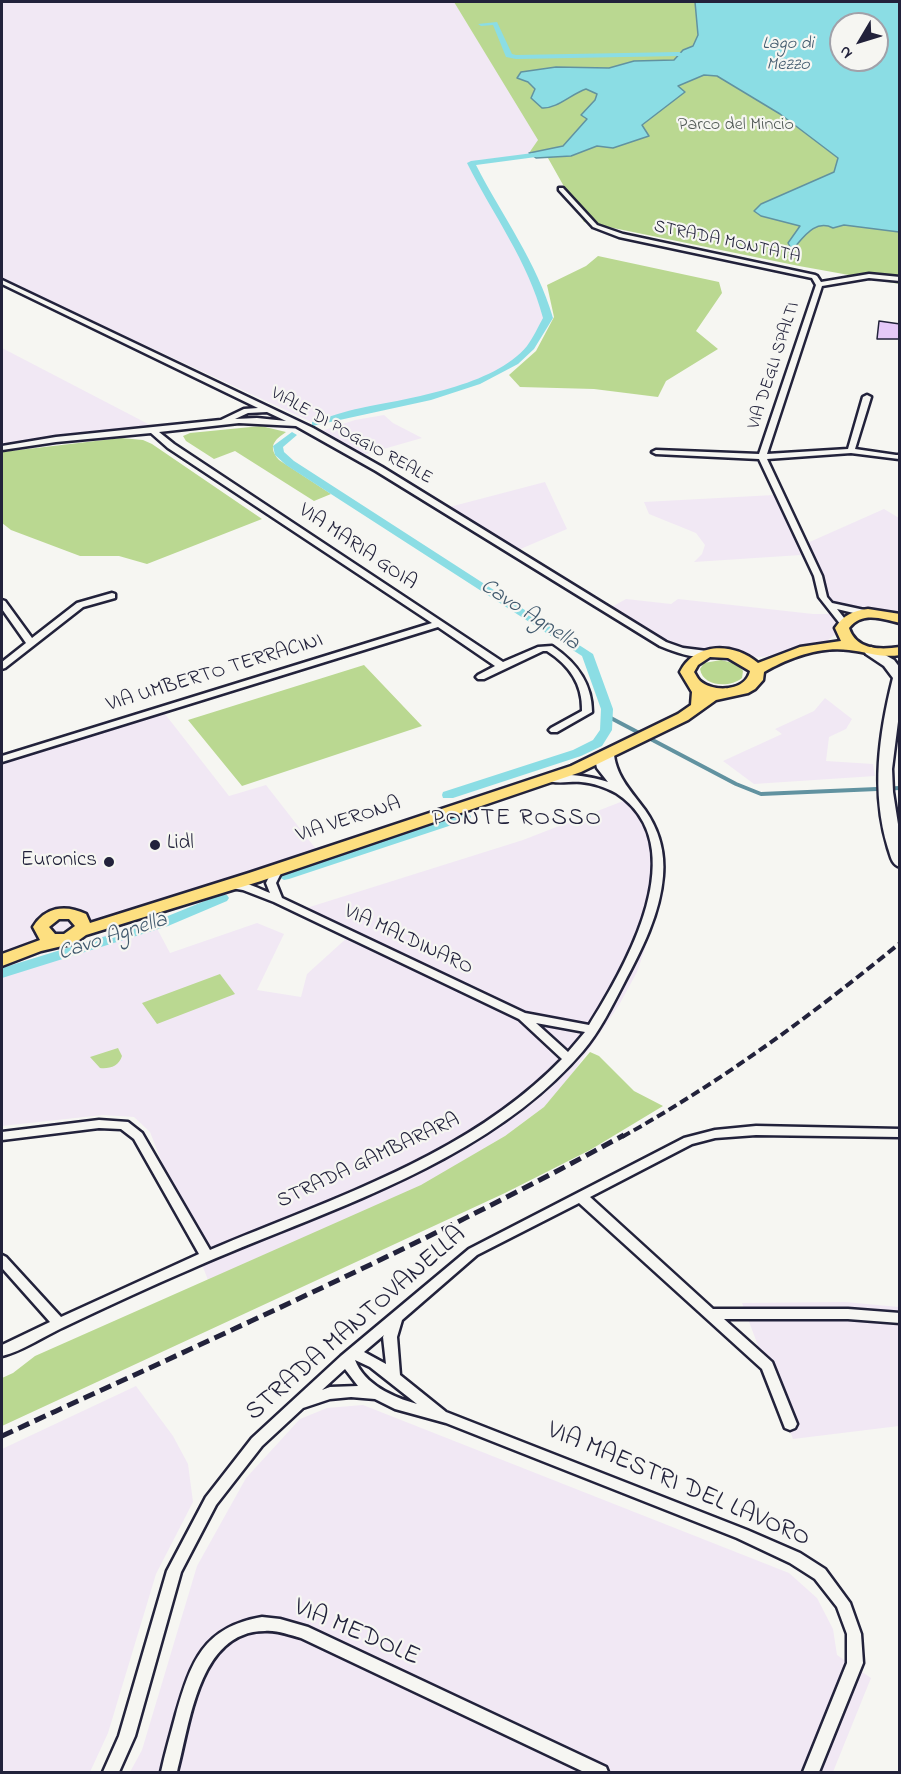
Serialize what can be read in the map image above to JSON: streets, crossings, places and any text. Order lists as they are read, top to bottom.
{
  "streets": {
    "main road": ["VIA VERONA"],
    "street": [
      "STRADA MONTATA",
      "VIA DEGLI SPALTI",
      "VIALE DI POGGIO REALE",
      "VIA MARIA GOIA",
      "VIA UMBERTO TERRACINI",
      "VIA MALDINARO",
      "STRADA GAMBARARA",
      "STRADA MANTOVANELLA",
      "VIA MAESTRI DEL LAVORO",
      "VIA MEDOLE"
    ]
  },
  "crossings": [
    ["STRADA MONTATA", "VIA DEGLI SPALTI"],
    ["VIA MARIA GOIA", "VIA UMBERTO TERRACINI"],
    ["VIA VERONA", "VIA MALDINARO"],
    ["VIA VERONA", "STRADA GAMBARARA"],
    ["VIA MALDINARO", "STRADA GAMBARARA"]
  ],
  "districts": ["PONTE ROSSO"],
  "water": ["Lago di Mezzo", "Cavo Agnella"],
  "parks": ["Parco del Mincio"],
  "places": ["Lidl", "Euronics"],
  "north": "bottom left"
}
